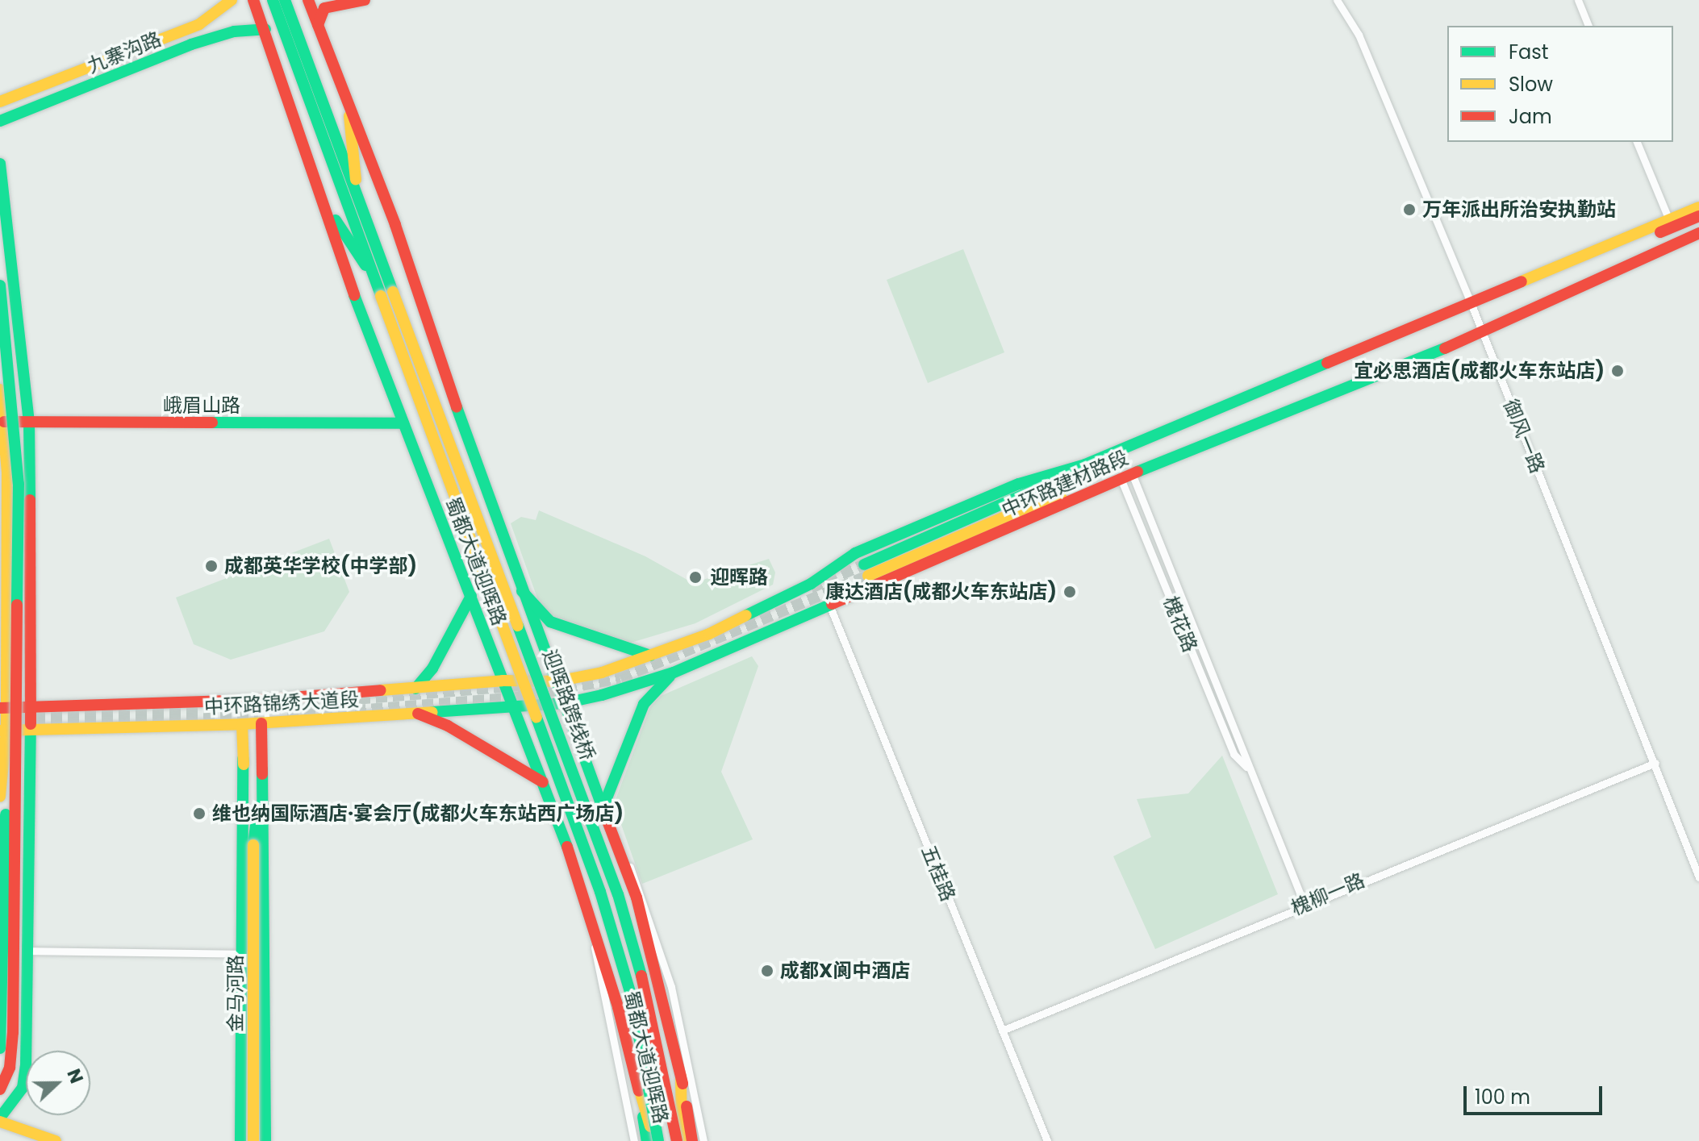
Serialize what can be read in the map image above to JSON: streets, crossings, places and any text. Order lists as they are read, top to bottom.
{
  "streets": {
    "main road": [
      "九寨沟路",
      "峨眉山路",
      "中环路建材路段",
      "蜀都大道迎晖路",
      "中环路锦绣大道段",
      "迎晖路跨线桥",
      "金马河路"
    ],
    "street": [
      "御风一路",
      "槐花路",
      "五桂路",
      "槐柳一路"
    ]
  },
  "crossings": [
    ["九寨沟路", "蜀都大道迎晖路"],
    ["峨眉山路", "蜀都大道迎晖路"],
    ["御风一路", "中环路建材路段"],
    ["御风一路", "槐柳一路"],
    ["中环路建材路段", "蜀都大道迎晖路"],
    ["中环路建材路段", "槐花路"],
    ["中环路建材路段", "中环路锦绣大道段"],
    ["中环路建材路段", "五桂路"],
    ["蜀都大道迎晖路", "中环路锦绣大道段"],
    ["槐花路", "槐柳一路"],
    ["五桂路", "槐柳一路"]
  ],
  "places": [
    "万年派出所治安执勤站",
    "宜必思酒店(成都火车东站店)",
    "成都英华学校(中学部)",
    "迎晖路",
    "康达酒店(成都火车东站店)",
    "维也纳国际酒店·宴会厅(成都火车东站西广场店)",
    "成都X阆中酒店"
  ],
  "legend": ["Fast", "Slow", "Jam"],
  "scale_bar": "100 m",
  "north": "right"
}
